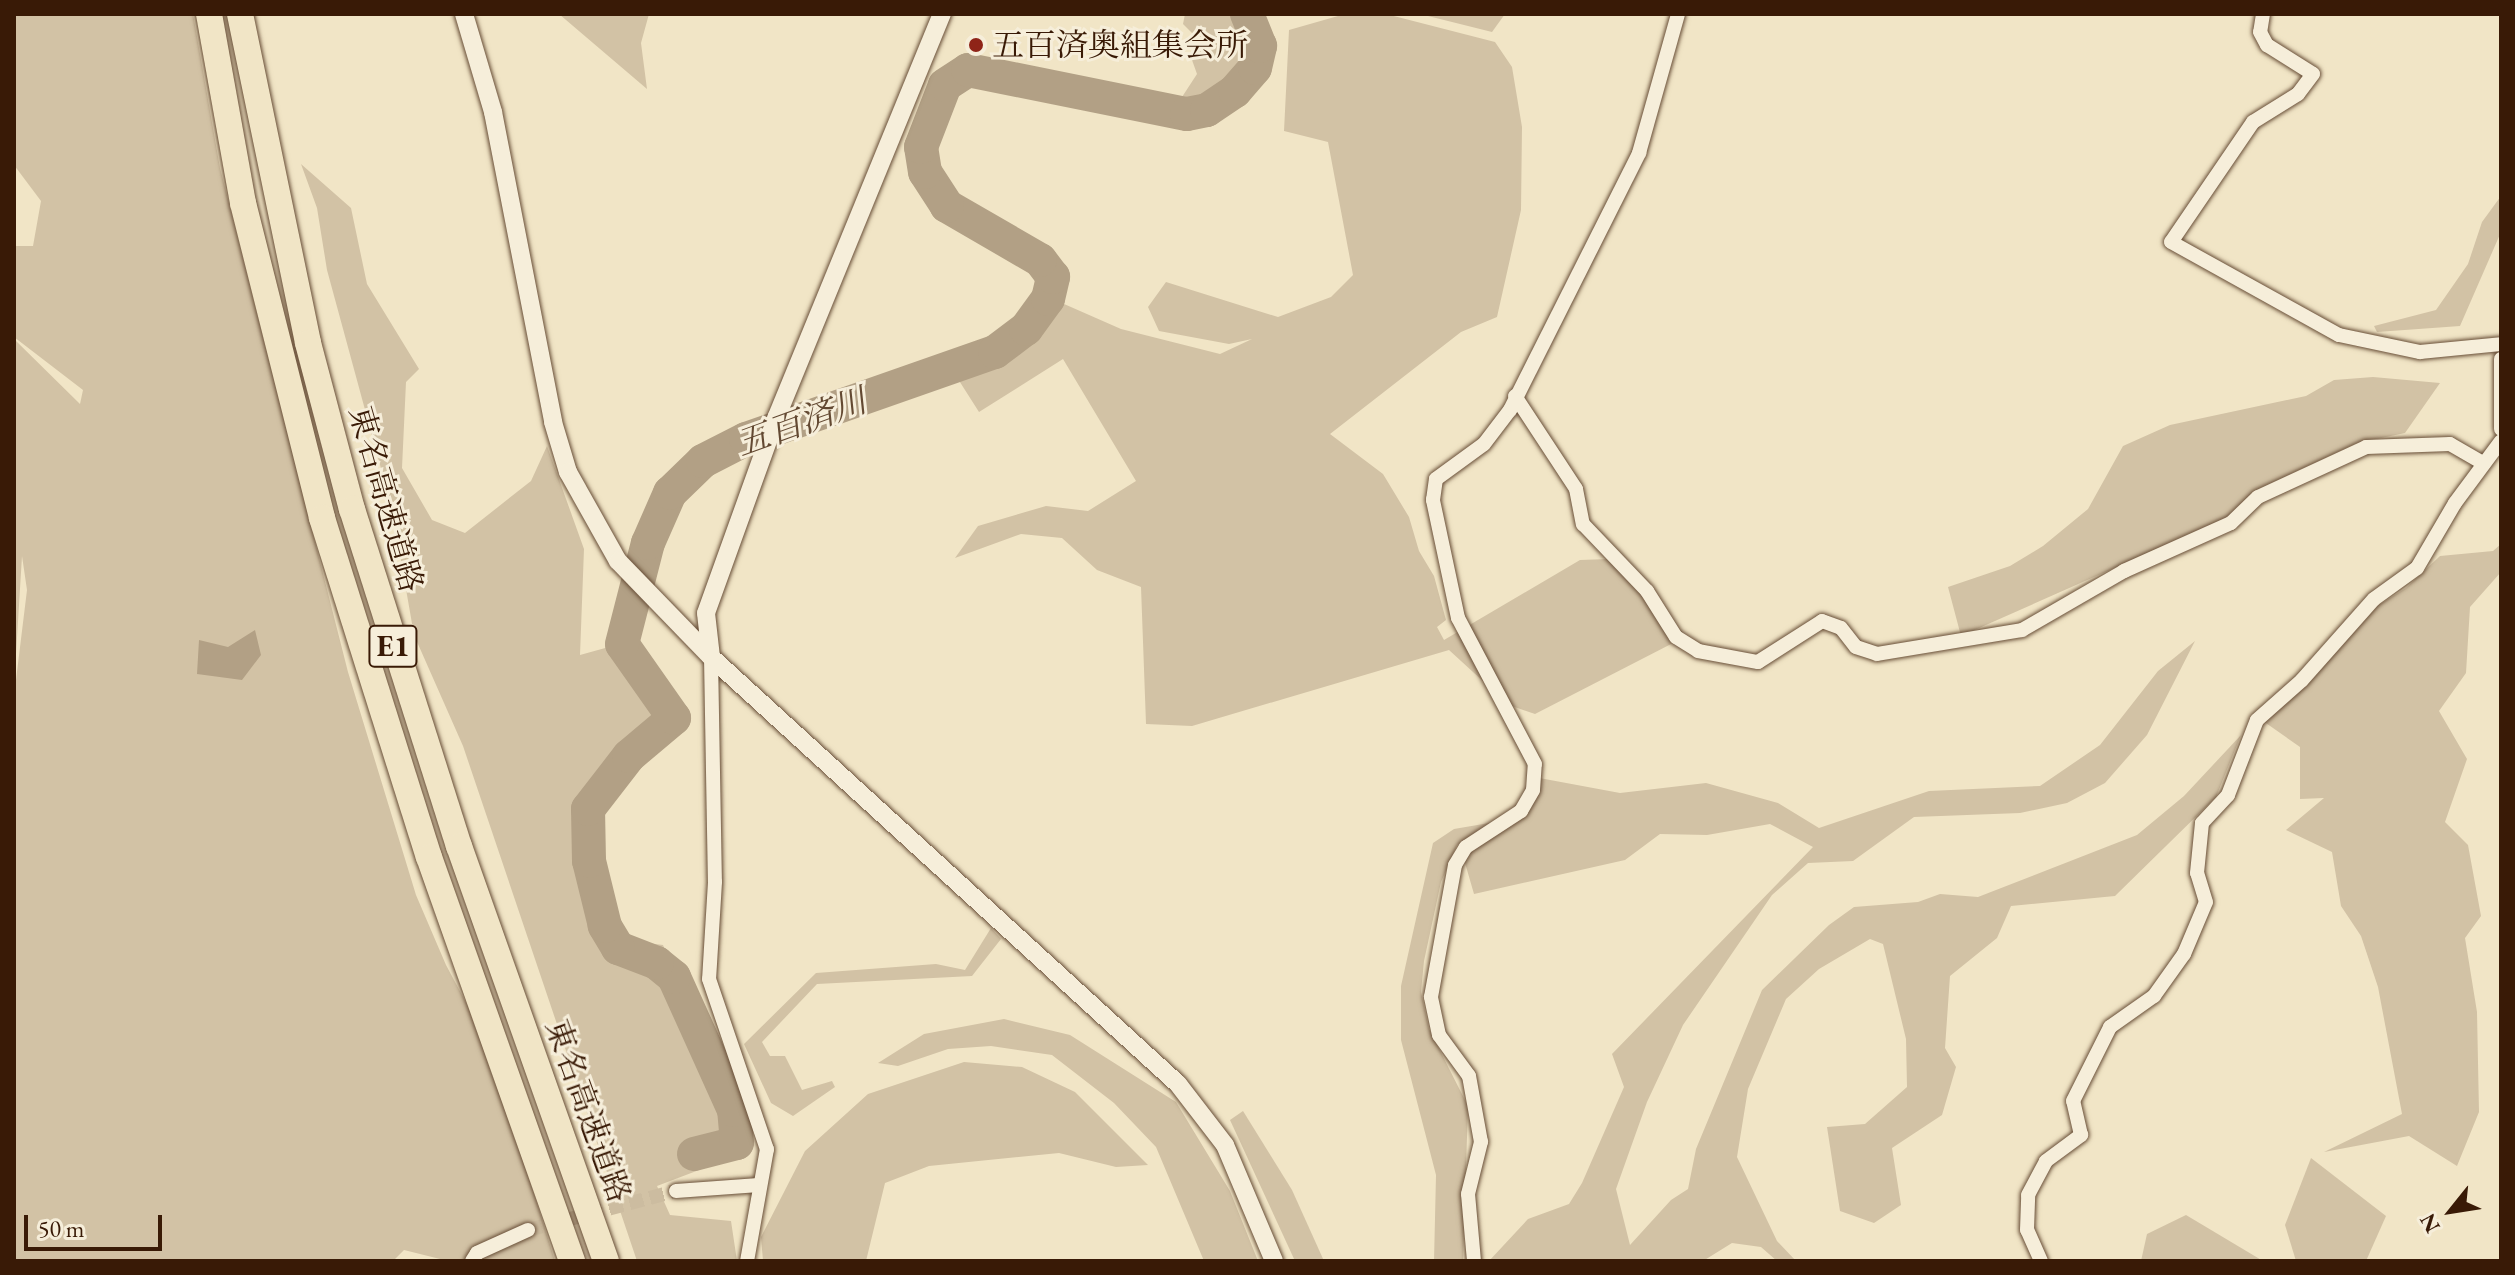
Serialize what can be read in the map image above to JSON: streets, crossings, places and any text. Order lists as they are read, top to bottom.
{
  "streets": {
    "highway": ["東名高速道路", "E1"]
  },
  "water": ["五百済川"],
  "places": ["五百済奥組集会所"],
  "scale_bar": "50 m",
  "north": "bottom left"
}
